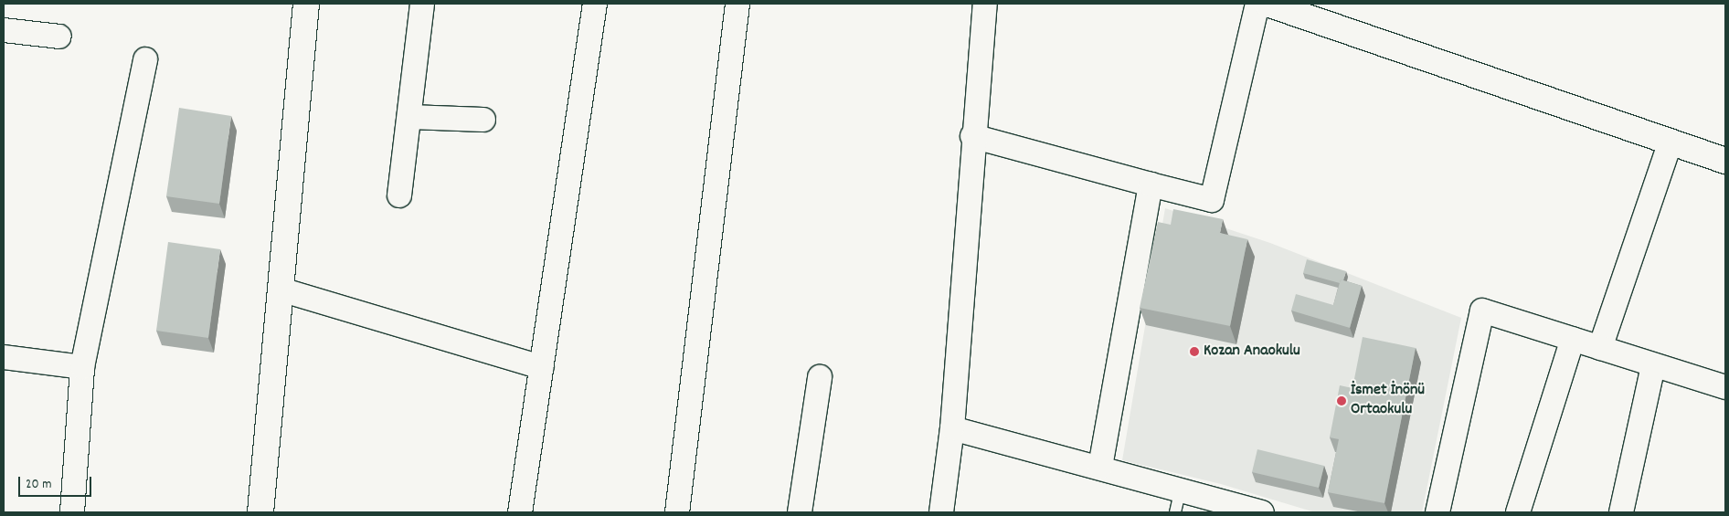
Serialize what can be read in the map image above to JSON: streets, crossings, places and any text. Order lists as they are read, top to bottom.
{
  "places": ["Kozan Anaokulu", "İsmet İnönü Ortaokulu"],
  "scale_bar": "20 m"
}
